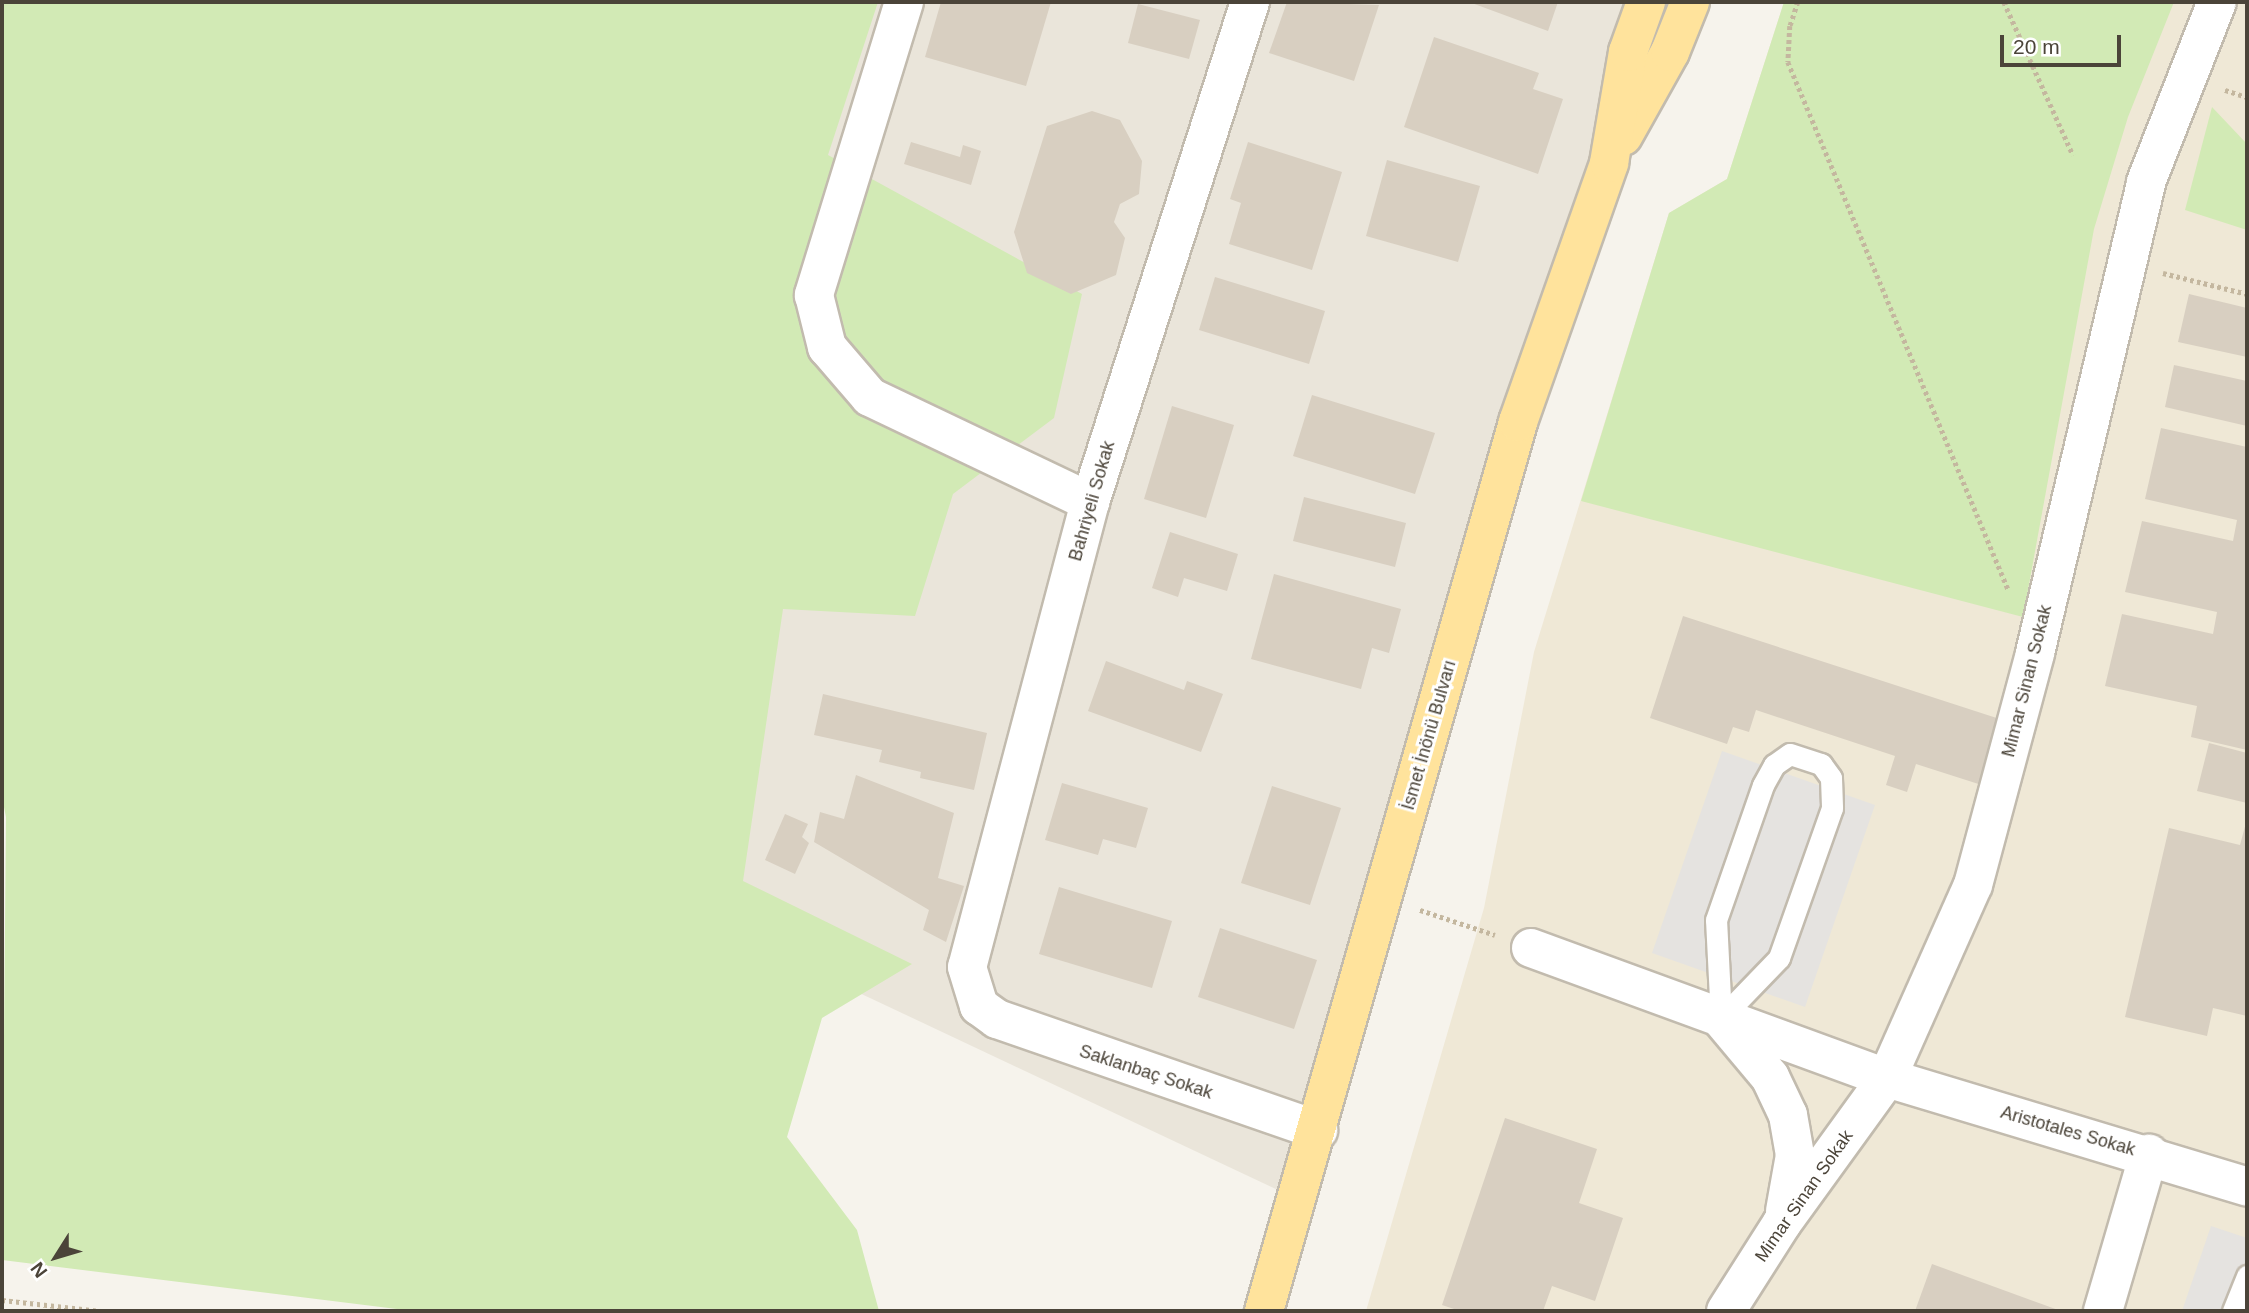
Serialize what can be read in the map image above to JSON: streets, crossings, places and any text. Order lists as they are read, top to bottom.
{
  "streets": {
    "main road": ["İsmet İnönü Bulvarı"],
    "street": [
      "Bahriyeli Sokak",
      "Mimar Sinan Sokak",
      "Saklanbaç Sokak",
      "Aristotales Sokak"
    ]
  },
  "crossings": [
    ["Bahriyeli Sokak", "Saklanbaç Sokak"],
    ["Mimar Sinan Sokak", "Aristotales Sokak"],
    ["İsmet İnönü Bulvarı", "Saklanbaç Sokak"]
  ],
  "scale_bar": "20 m",
  "north": "bottom left"
}
